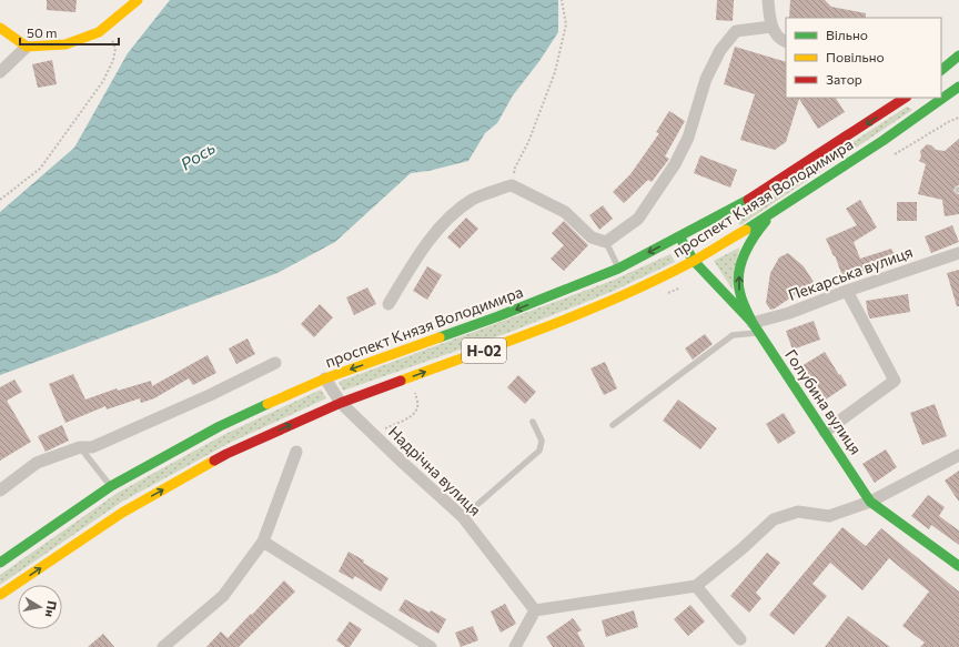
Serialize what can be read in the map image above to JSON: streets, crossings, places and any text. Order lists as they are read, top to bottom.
{
  "streets": {
    "main road": ["проспект Князя Володимира", "Н-02", "Голубина вулиця"],
    "street": ["Пекарська вулиця", "Надрічна вулиця"]
  },
  "crossings": [
    ["проспект Князя Володимира", "Голубина вулиця"],
    ["проспект Князя Володимира", "Надрічна вулиця"],
    ["Пекарська вулиця", "Голубина вулиця"]
  ],
  "water": ["Рось"],
  "legend": ["Вільно", "Повільно", "Затор"],
  "scale_bar": "50 m",
  "north": "right"
}
